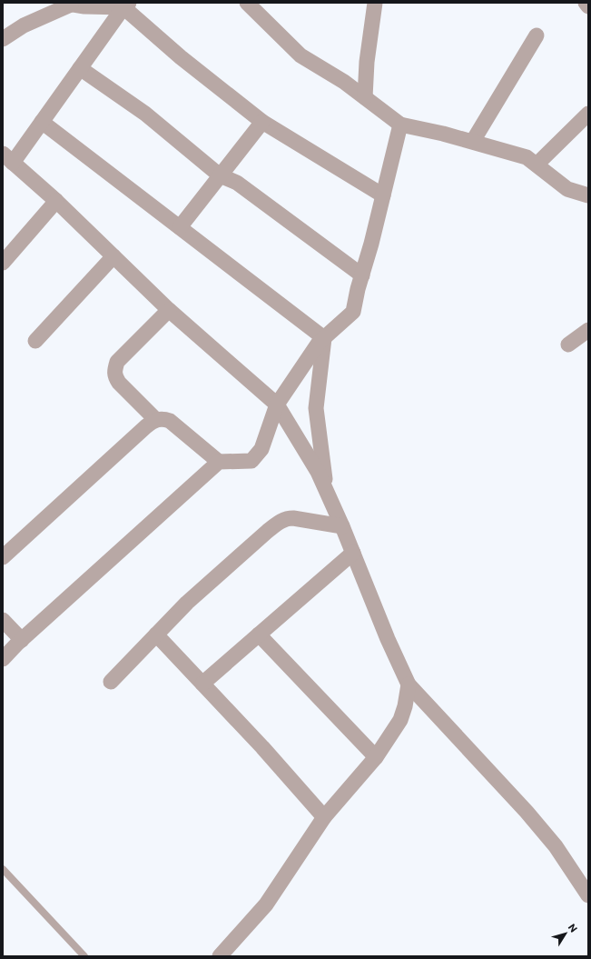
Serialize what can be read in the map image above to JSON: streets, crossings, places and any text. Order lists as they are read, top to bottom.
{
  "north": "top right"
}
